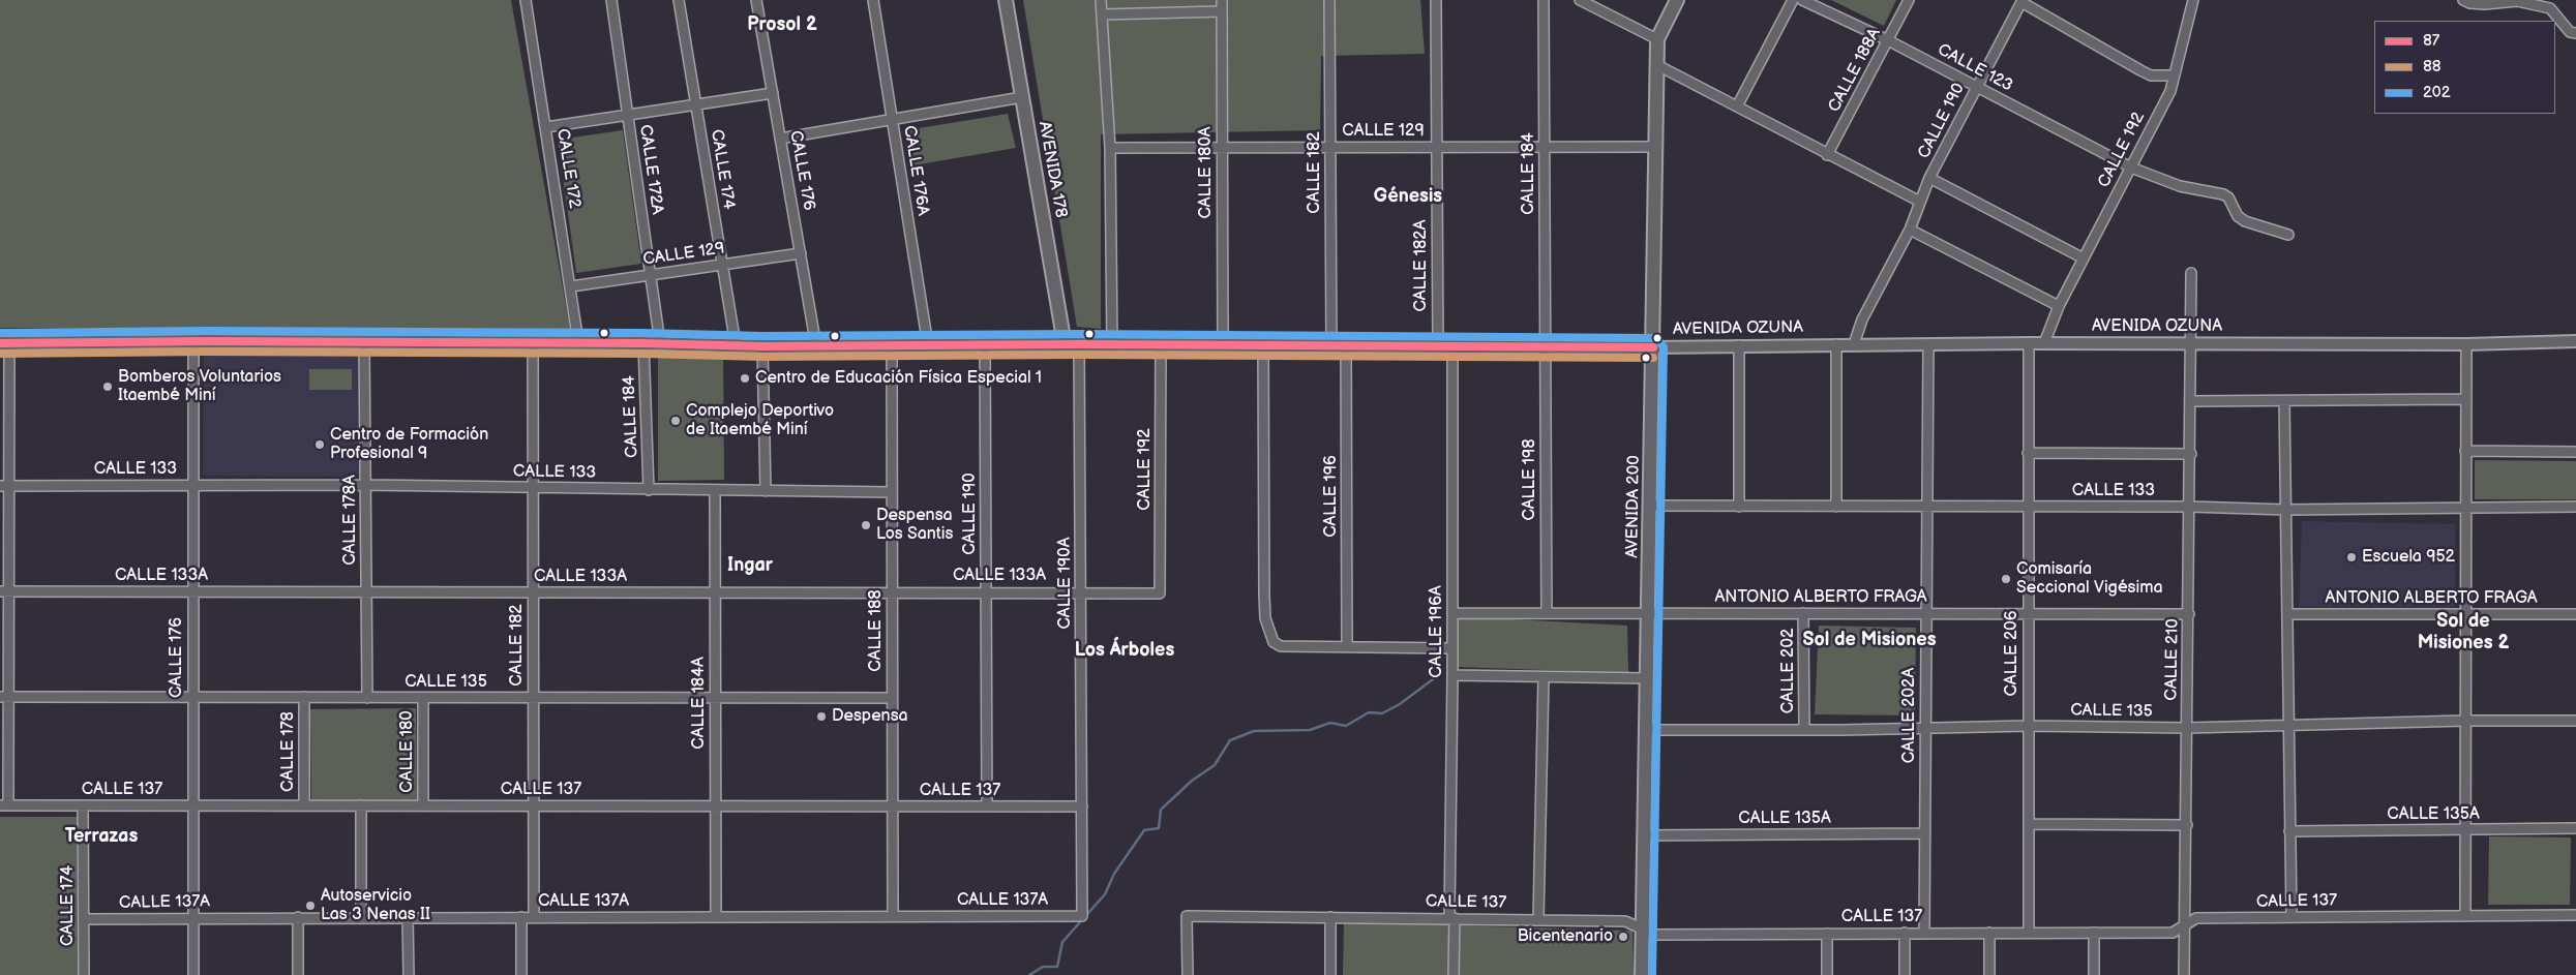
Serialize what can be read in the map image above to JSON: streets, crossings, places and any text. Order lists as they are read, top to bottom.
{
  "streets": {
    "main road": ["AVENIDA 178", "AVENIDA OZUNA", "AVENIDA 200"],
    "street": [
      "CALLE 123",
      "CALLE 188A",
      "CALLE 190",
      "CALLE 129",
      "CALLE 192",
      "CALLE 172",
      "CALLE 172A",
      "CALLE 174",
      "CALLE 176",
      "CALLE 176A",
      "CALLE 180A",
      "CALLE 182",
      "CALLE 184",
      "CALLE 182A",
      "CALLE 133",
      "CALLE 198",
      "CALLE 196",
      "CALLE 178A",
      "CALLE 133A",
      "CALLE 190A",
      "ANTONIO ALBERTO FRAGA",
      "CALLE 188",
      "CALLE 196A",
      "CALLE 206",
      "CALLE 210",
      "CALLE 202",
      "CALLE 135",
      "CALLE 184A",
      "CALLE 202A",
      "CALLE 178",
      "CALLE 180",
      "CALLE 137",
      "CALLE 135A",
      "CALLE 137A"
    ]
  },
  "crossings": [
    ["CALLE 123", "CALLE 188A"],
    ["CALLE 123", "CALLE 190"],
    ["CALLE 123", "CALLE 192"],
    ["CALLE 190", "AVENIDA OZUNA"],
    ["CALLE 190", "CALLE 133A"],
    ["CALLE 190", "CALLE 137"],
    ["CALLE 129", "CALLE 172"],
    ["CALLE 129", "CALLE 172A"],
    ["CALLE 129", "CALLE 174"],
    ["CALLE 129", "CALLE 176"],
    ["CALLE 129", "CALLE 180A"],
    ["CALLE 129", "CALLE 182"],
    ["CALLE 129", "CALLE 184"],
    ["CALLE 129", "CALLE 182A"],
    ["CALLE 129", "AVENIDA 200"],
    ["CALLE 192", "AVENIDA OZUNA"],
    ["CALLE 192", "CALLE 133A"],
    ["CALLE 172", "AVENIDA OZUNA"],
    ["CALLE 172A", "AVENIDA OZUNA"],
    ["CALLE 174", "AVENIDA OZUNA"],
    ["CALLE 174", "CALLE 137"],
    ["CALLE 174", "CALLE 137A"],
    ["AVENIDA 178", "AVENIDA OZUNA"],
    ["CALLE 176", "AVENIDA OZUNA"],
    ["CALLE 176", "CALLE 133"],
    ["CALLE 176", "CALLE 133A"],
    ["CALLE 176", "CALLE 135"],
    ["CALLE 176", "CALLE 137"],
    ["CALLE 176", "CALLE 137A"],
    ["CALLE 176A", "AVENIDA OZUNA"],
    ["CALLE 180A", "AVENIDA OZUNA"],
    ["CALLE 182", "AVENIDA OZUNA"],
    ["CALLE 182", "CALLE 133"],
    ["CALLE 182", "CALLE 133A"],
    ["CALLE 182", "CALLE 135"],
    ["CALLE 182", "CALLE 137"],
    ["CALLE 182", "CALLE 137A"],
    ["CALLE 184", "AVENIDA OZUNA"],
    ["CALLE 184", "CALLE 133"],
    ["CALLE 184", "CALLE 198"],
    ["CALLE 182A", "AVENIDA OZUNA"],
    ["AVENIDA OZUNA", "CALLE 198"],
    ["AVENIDA OZUNA", "CALLE 196"],
    ["AVENIDA OZUNA", "AVENIDA 200"],
    ["AVENIDA OZUNA", "CALLE 178A"],
    ["AVENIDA OZUNA", "CALLE 190A"],
    ["AVENIDA OZUNA", "CALLE 188"],
    ["AVENIDA OZUNA", "CALLE 196A"],
    ["AVENIDA OZUNA", "CALLE 206"],
    ["AVENIDA OZUNA", "CALLE 210"],
    ["AVENIDA OZUNA", "CALLE 202A"],
    ["CALLE 133", "AVENIDA 200"],
    ["CALLE 133", "CALLE 178A"],
    ["CALLE 133", "CALLE 188"],
    ["CALLE 133", "CALLE 206"],
    ["CALLE 133", "CALLE 210"],
    ["CALLE 133", "CALLE 184A"],
    ["CALLE 133", "CALLE 202A"],
    ["CALLE 198", "ANTONIO ALBERTO FRAGA"],
    ["AVENIDA 200", "ANTONIO ALBERTO FRAGA"],
    ["AVENIDA 200", "CALLE 135"],
    ["AVENIDA 200", "CALLE 137"],
    ["AVENIDA 200", "CALLE 135A"],
    ["CALLE 178A", "CALLE 133A"],
    ["CALLE 178A", "CALLE 135"],
    ["CALLE 133A", "CALLE 190A"],
    ["CALLE 133A", "CALLE 188"],
    ["CALLE 133A", "CALLE 184A"],
    ["CALLE 190A", "CALLE 137"],
    ["CALLE 190A", "CALLE 137A"],
    ["ANTONIO ALBERTO FRAGA", "CALLE 196A"],
    ["ANTONIO ALBERTO FRAGA", "CALLE 206"],
    ["ANTONIO ALBERTO FRAGA", "CALLE 210"],
    ["ANTONIO ALBERTO FRAGA", "CALLE 202"],
    ["ANTONIO ALBERTO FRAGA", "CALLE 202A"],
    ["CALLE 188", "CALLE 135"],
    ["CALLE 188", "CALLE 137"],
    ["CALLE 188", "CALLE 137A"],
    ["CALLE 196A", "CALLE 137"],
    ["CALLE 206", "CALLE 135"],
    ["CALLE 206", "CALLE 137"],
    ["CALLE 210", "CALLE 135"],
    ["CALLE 210", "CALLE 137"],
    ["CALLE 202", "CALLE 135"],
    ["CALLE 135", "CALLE 184A"],
    ["CALLE 135", "CALLE 202A"],
    ["CALLE 135", "CALLE 178"],
    ["CALLE 135", "CALLE 180"],
    ["CALLE 184A", "CALLE 137"],
    ["CALLE 184A", "CALLE 137A"],
    ["CALLE 202A", "CALLE 137"],
    ["CALLE 202A", "CALLE 135A"],
    ["CALLE 178", "CALLE 137"],
    ["CALLE 180", "CALLE 137"]
  ],
  "districts": [
    "Prosol 2",
    "Génesis",
    "Ingar",
    "Sol de Misiones 2",
    "Sol de Misiones",
    "Los Árboles",
    "Terrazas"
  ],
  "places": [
    "Centro de Educación Física Especial 1",
    "Bomberos Voluntarios Itaembé Miní",
    "Complejo Deportivo de Itaembé Miní",
    "Centro de Formación Profesional 9",
    "Despensa Los Santis",
    "Escuela 952",
    "Comisaría Seccional Vigésima",
    "Despensa",
    "Autoservicio Las 3 Nenas II",
    "Bicentenario"
  ],
  "lines": ["transit line 202", "transit line 87", "transit line 88"],
  "legend": ["87", "88", "202"]
}
